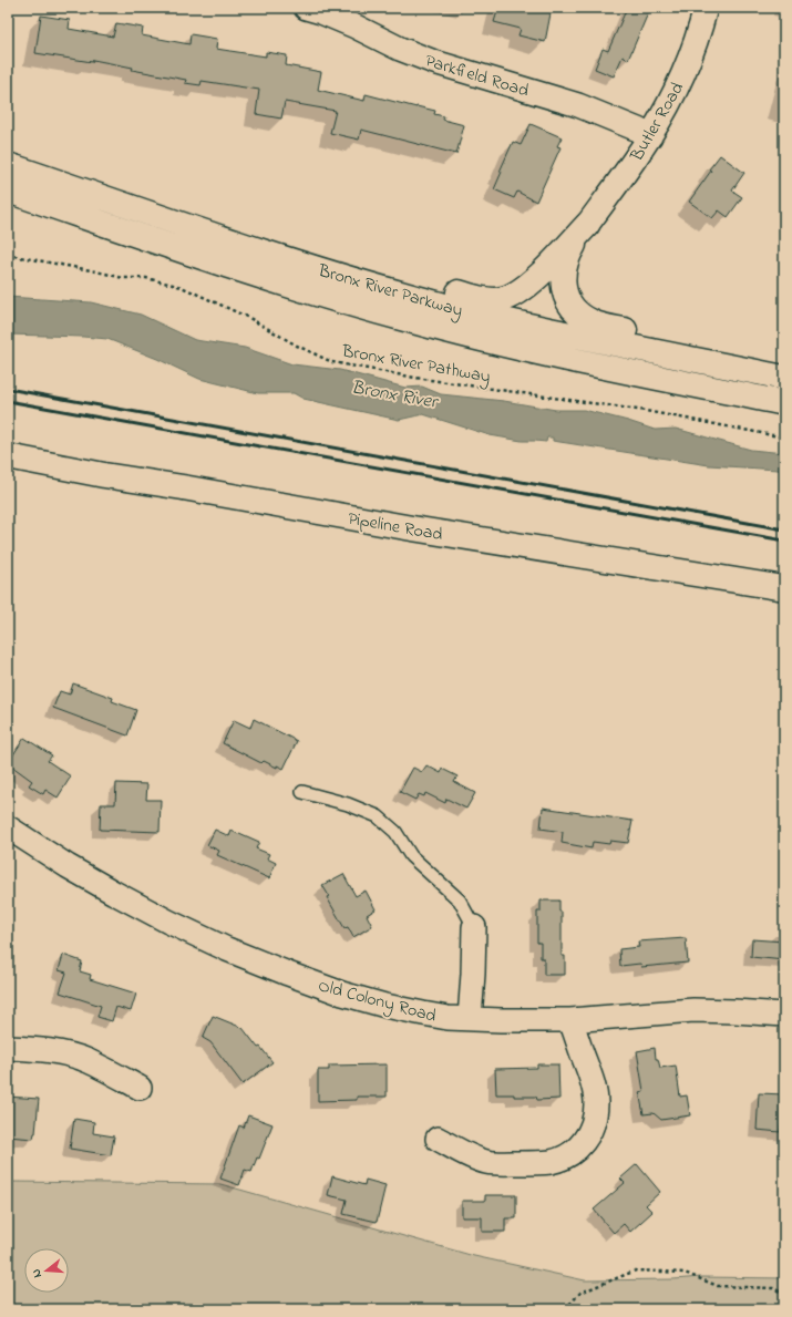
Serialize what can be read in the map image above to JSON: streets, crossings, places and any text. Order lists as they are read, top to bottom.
{
  "streets": {
    "main road": ["Bronx River Parkway", "Pipeline Road"],
    "street": ["Parkfield Road", "Butler Road", "Old Colony Road"],
    "path": ["Bronx River Pathway"]
  },
  "crossings": [
    ["Parkfield Road", "Butler Road"]
  ],
  "water": ["Bronx River"],
  "north": "left"
}
